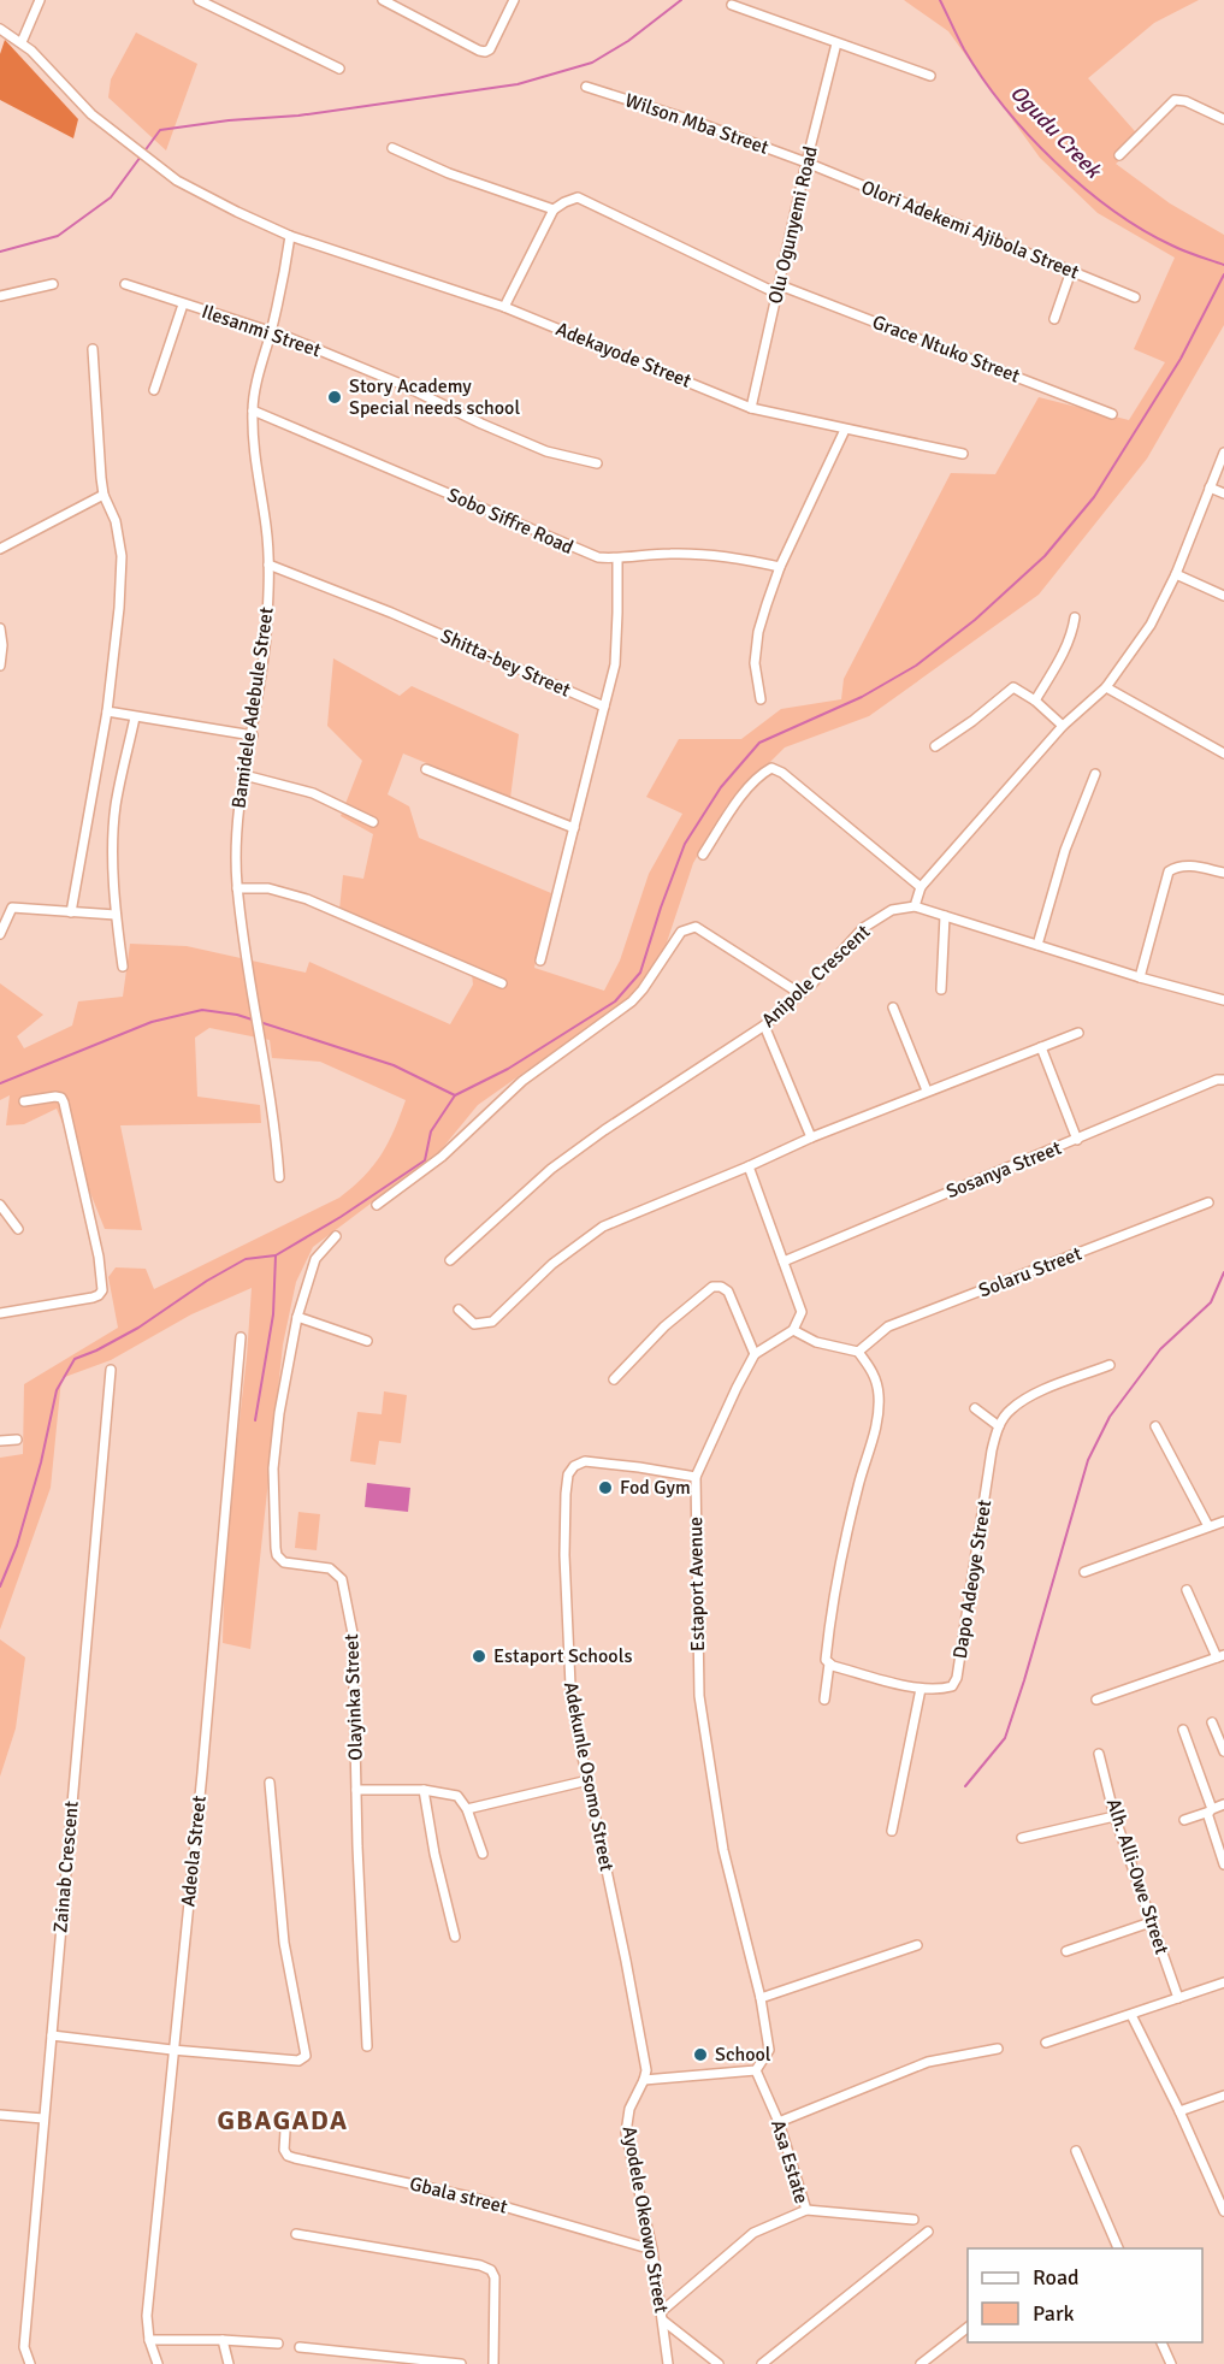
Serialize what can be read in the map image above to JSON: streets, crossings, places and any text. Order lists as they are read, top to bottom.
{
  "streets": {
    "street": [
      "Wilson Mba Street",
      "Olu Ogunyemi Road",
      "Olori Adekemi Ajibola Street",
      "Ilesanmi Street",
      "Grace Ntuko Street",
      "Adekayode Street",
      "Sobo Siffre Road",
      "Shitta-bey Street",
      "Bamidele Adebule Street",
      "Anipole Crescent",
      "Sosanya Street",
      "Solaru Street",
      "Dapo Adeoye Street",
      "Estaport Avenue",
      "Olayinka Street",
      "Adekunle Osomo Street",
      "Adeola Street",
      "Zainab Crescent",
      "Alh. Alli-Owe Street",
      "Asa Estate",
      "Gbala street",
      "Ayodele Okeowo Street"
    ]
  },
  "crossings": [
    ["Wilson Mba Street", "Olu Ogunyemi Road"],
    ["Wilson Mba Street", "Olori Adekemi Ajibola Street"],
    ["Olu Ogunyemi Road", "Olori Adekemi Ajibola Street"],
    ["Olu Ogunyemi Road", "Grace Ntuko Street"],
    ["Olu Ogunyemi Road", "Adekayode Street"],
    ["Ilesanmi Street", "Bamidele Adebule Street"],
    ["Adekayode Street", "Bamidele Adebule Street"],
    ["Sobo Siffre Road", "Bamidele Adebule Street"],
    ["Shitta-bey Street", "Bamidele Adebule Street"],
    ["Estaport Avenue", "Adekunle Osomo Street"],
    ["Estaport Avenue", "Asa Estate"],
    ["Adekunle Osomo Street", "Ayodele Okeowo Street"],
    ["Asa Estate", "Ayodele Okeowo Street"],
    ["Gbala street", "Ayodele Okeowo Street"]
  ],
  "districts": ["GBAGADA"],
  "water": ["Ogudu Creek"],
  "places": [
    "Story Academy Special needs school",
    "Fod Gym",
    "Estaport Schools",
    "School"
  ],
  "legend": ["Road", "Park"]
}
